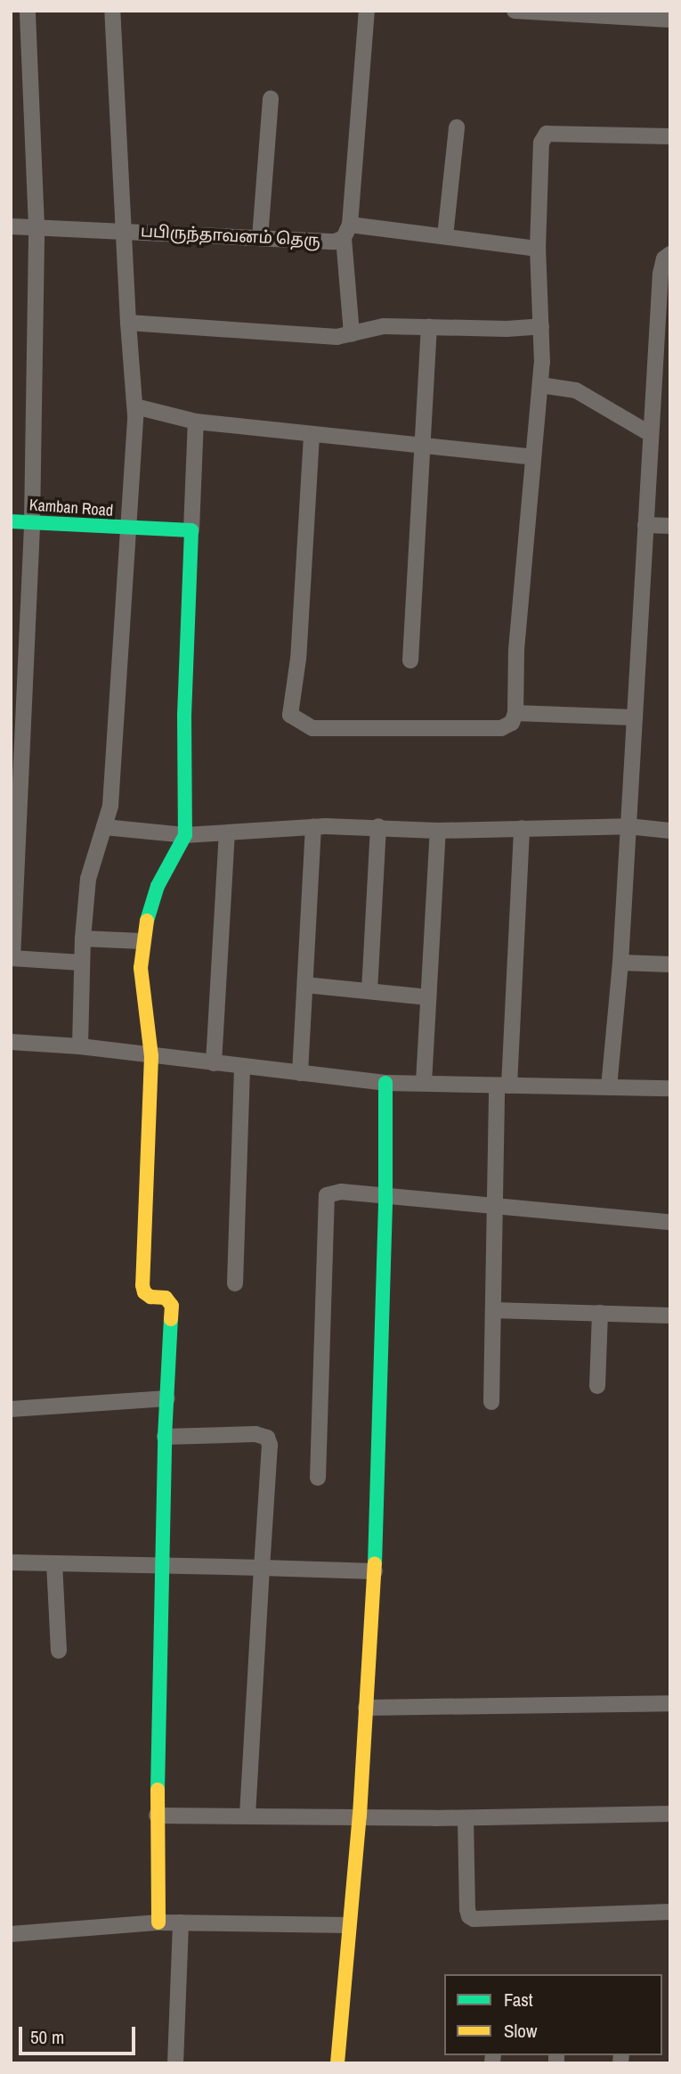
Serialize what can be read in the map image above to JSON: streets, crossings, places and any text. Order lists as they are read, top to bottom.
{
  "streets": {
    "street": ["பபிருந்தாவனம் தெரு", "Kamban Road"]
  },
  "legend": ["Fast", "Slow"],
  "scale_bar": "50 m"
}
